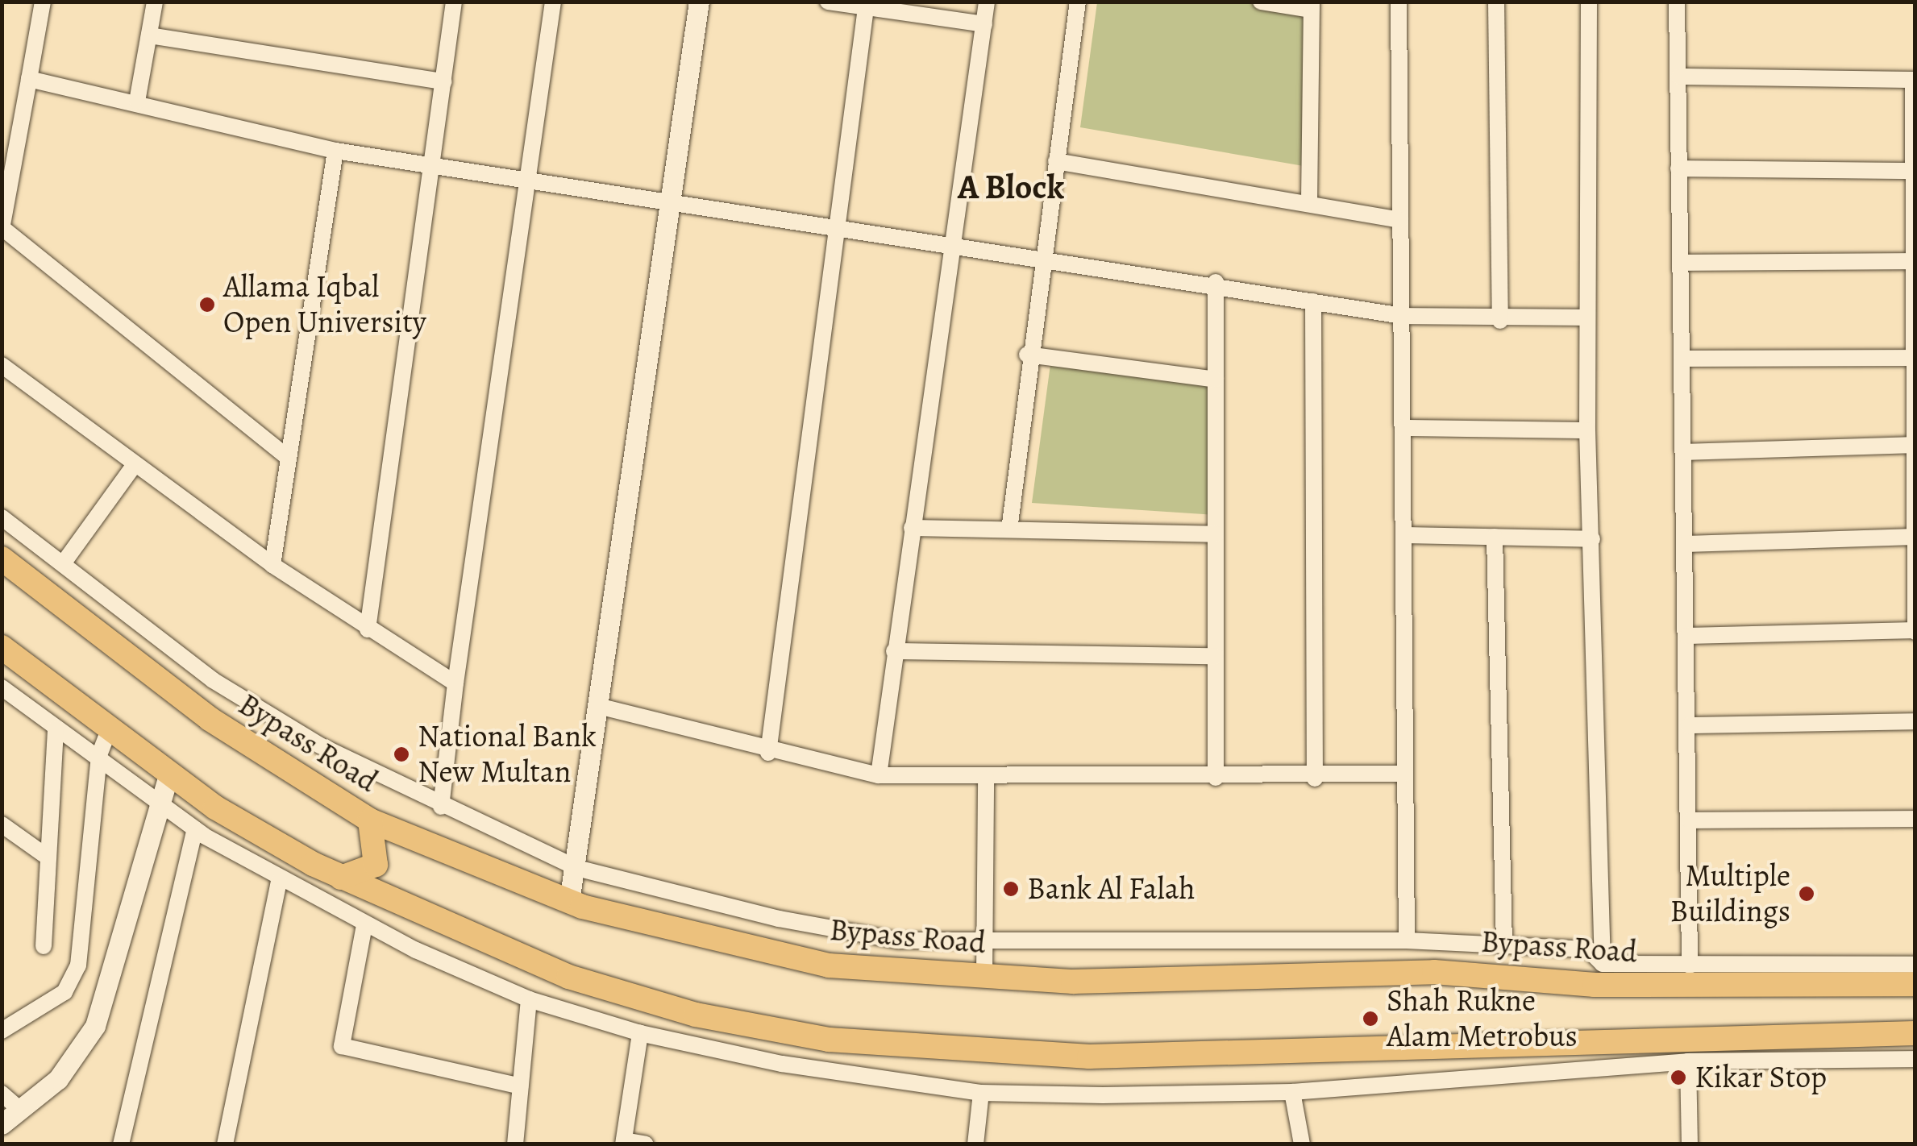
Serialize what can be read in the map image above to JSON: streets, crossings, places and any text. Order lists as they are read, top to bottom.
{
  "streets": {
    "main road": ["Bypass Road"]
  },
  "districts": ["A Block"],
  "places": [
    "Allama Iqbal Open University",
    "National Bank New Multan",
    "Bank Al Falah",
    "Multiple Buildings",
    "Shah Rukne Alam Metrobus",
    "Kikar Stop"
  ]
}
